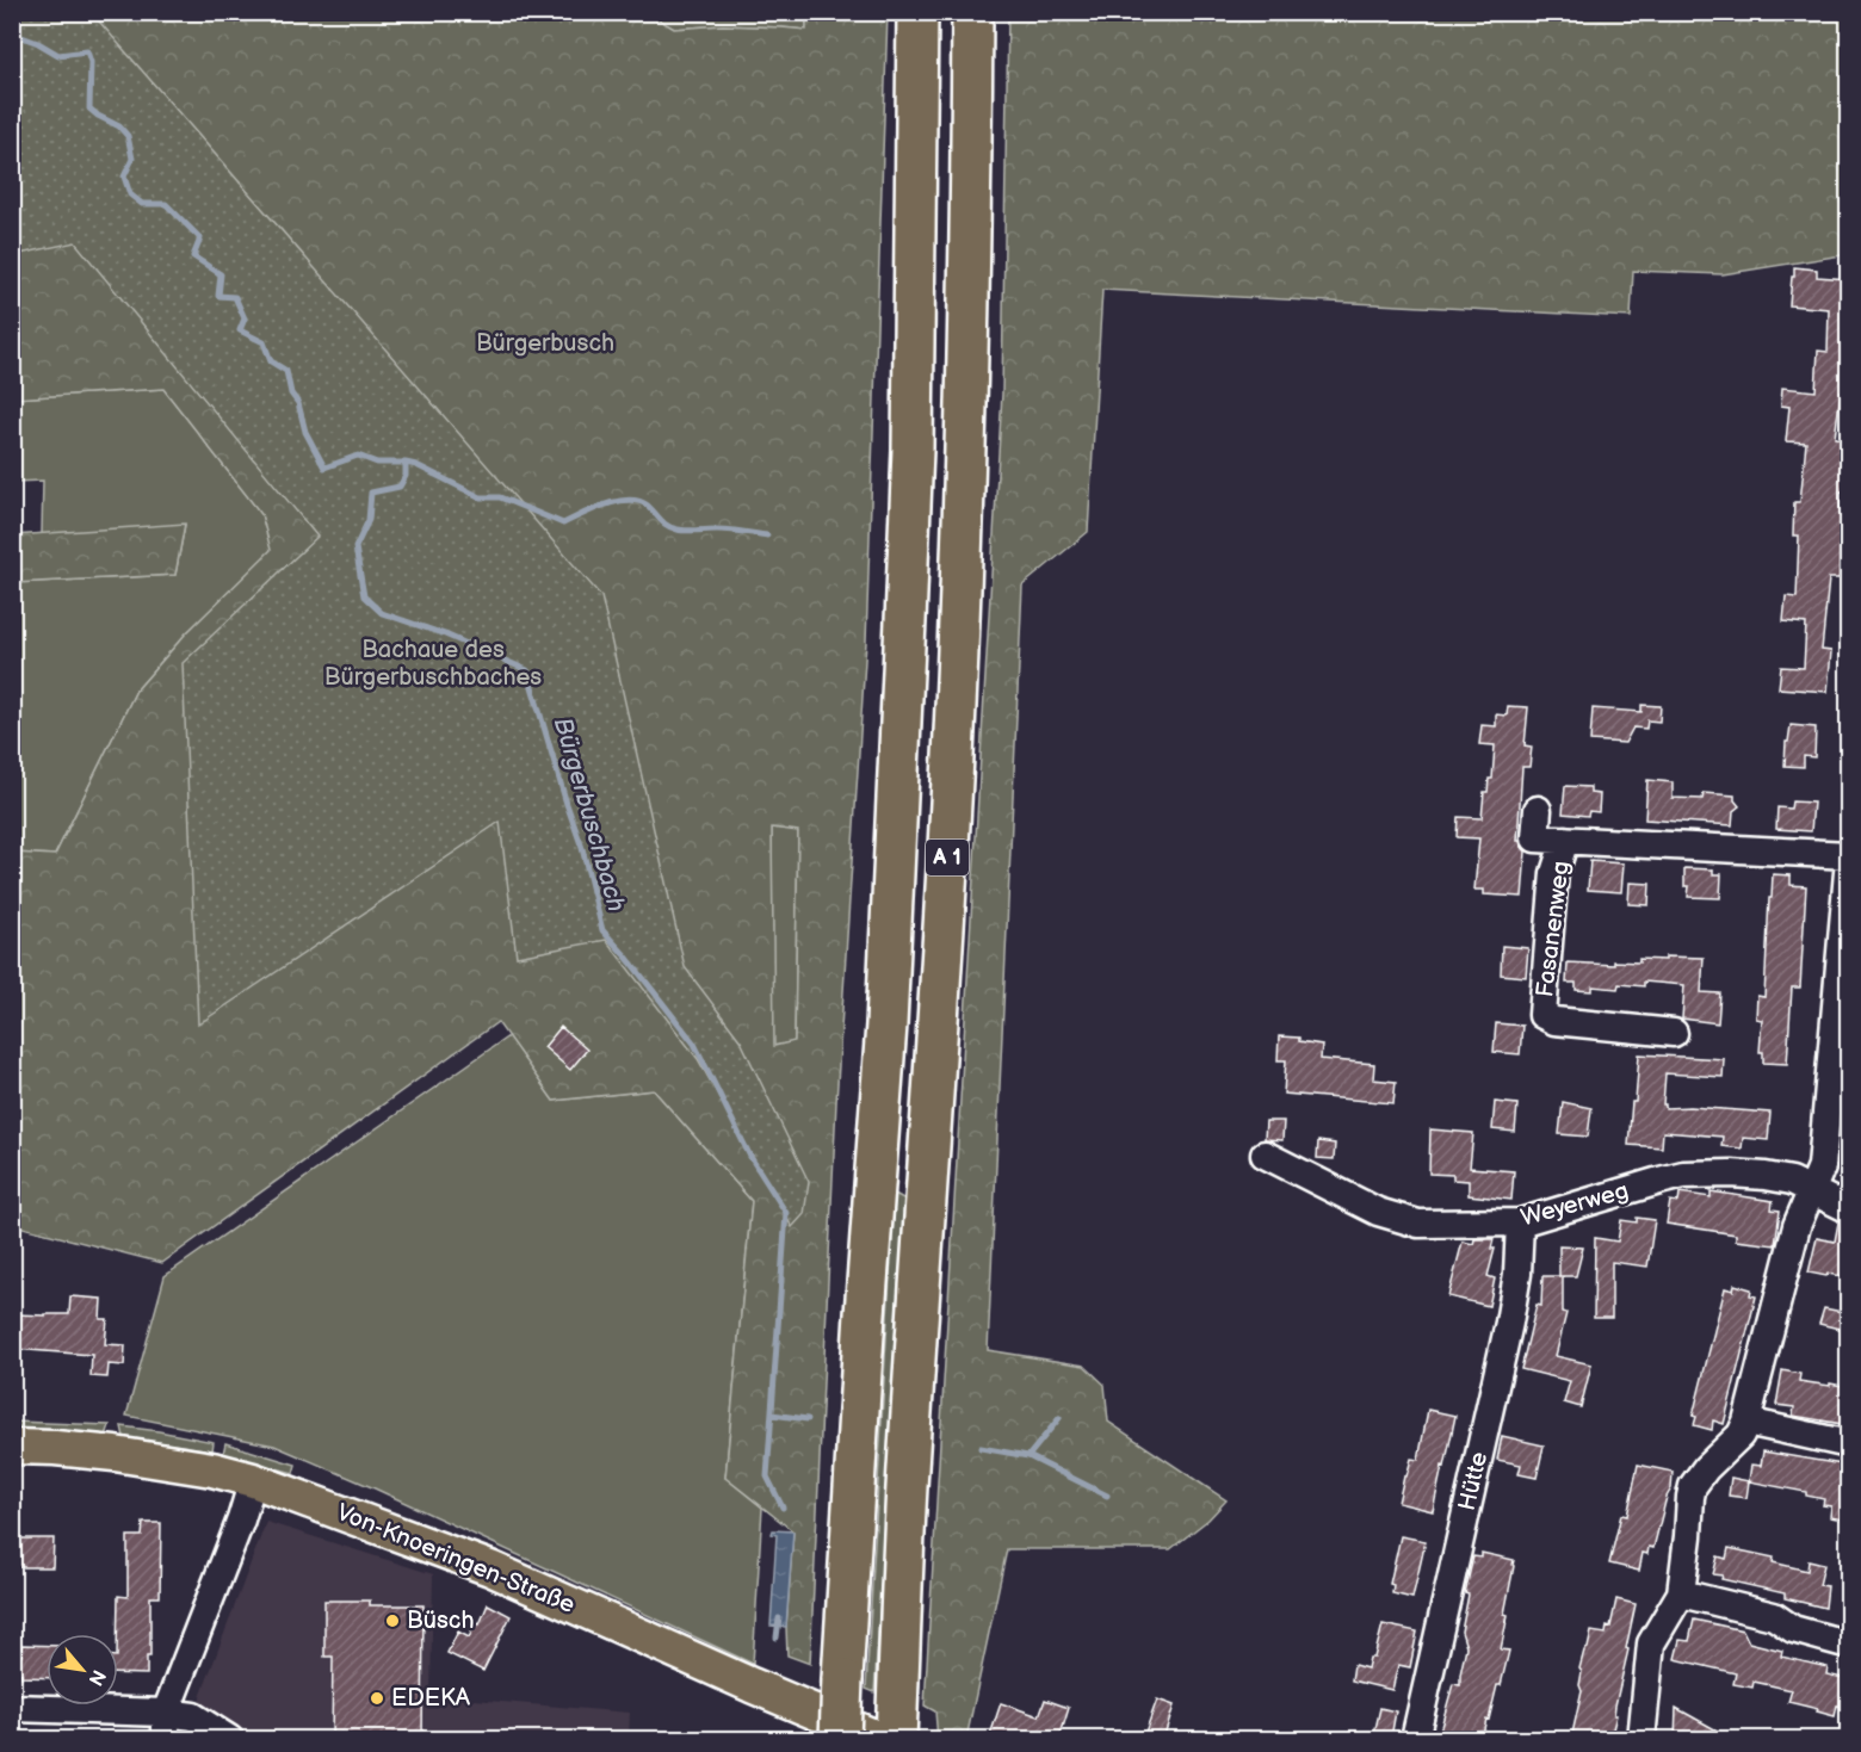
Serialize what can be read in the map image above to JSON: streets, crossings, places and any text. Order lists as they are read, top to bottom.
{
  "streets": {
    "highway": ["A 1"],
    "main road": ["Von-Knoeringen-Straße"],
    "street": ["Fasanenweg", "Weyerweg", "Hütte"]
  },
  "crossings": [
    ["Weyerweg", "Hütte"]
  ],
  "water": ["Bürgerbuschbach"],
  "parks": ["Bürgerbusch", "Bachaue des Bürgerbuschbaches"],
  "places": ["Büsch", "EDEKA"],
  "north": "bottom right"
}
